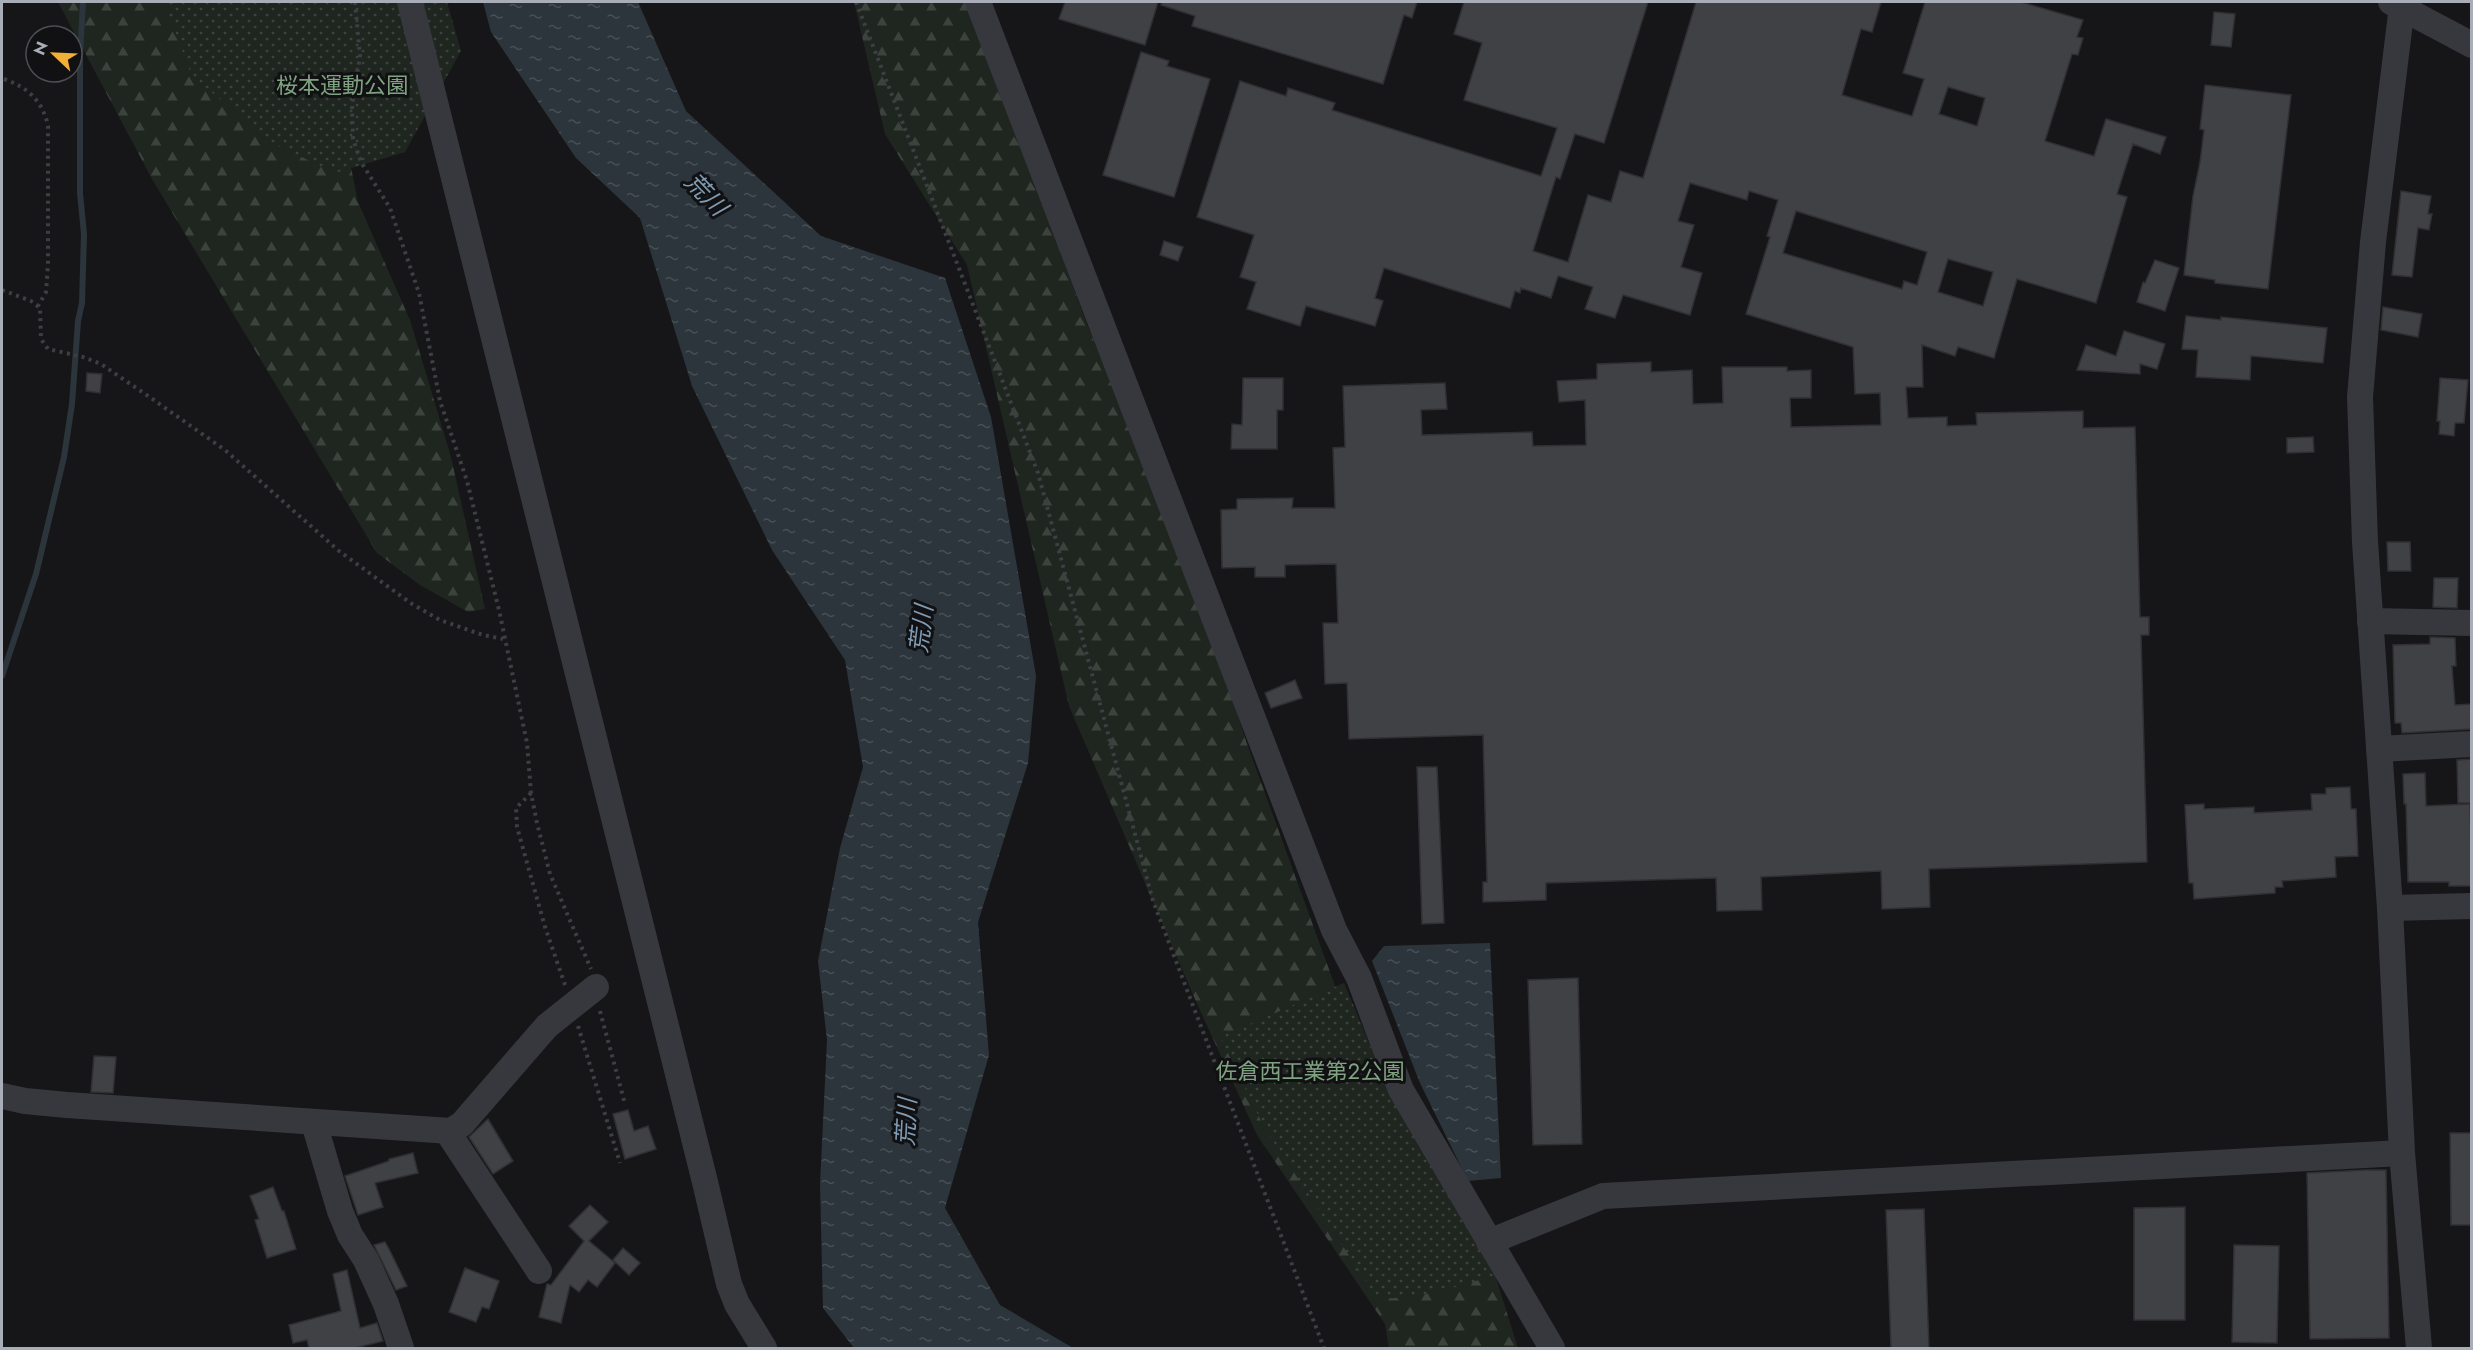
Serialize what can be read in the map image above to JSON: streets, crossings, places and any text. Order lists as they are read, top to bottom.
{
  "water": ["荒川"],
  "parks": ["桜本運動公園", "佐倉西工業第２公園"],
  "north": "top left"
}
